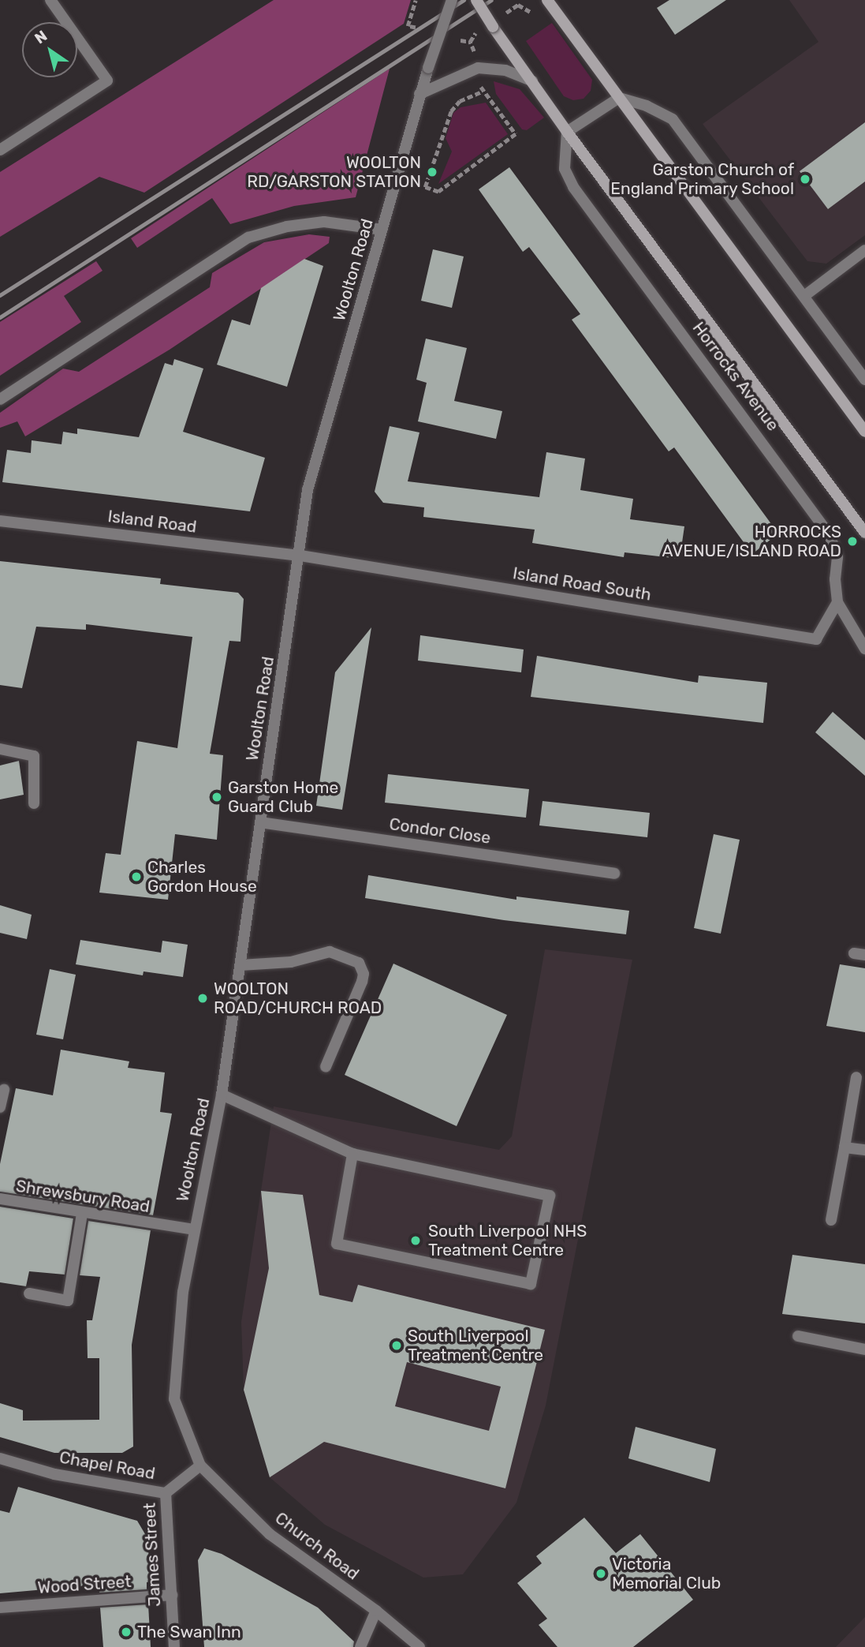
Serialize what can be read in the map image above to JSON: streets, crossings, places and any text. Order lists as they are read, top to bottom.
{
  "streets": {
    "main road": ["Horrocks Avenue"],
    "street": [
      "Woolton Road",
      "Island Road",
      "Island Road South",
      "Condor Close",
      "Shrewsbury Road",
      "Chapel Road",
      "Church Road",
      "James Street",
      "Wood Street"
    ]
  },
  "crossings": [
    ["Woolton Road", "Island Road"],
    ["Woolton Road", "Island Road South"],
    ["Woolton Road", "Condor Close"],
    ["Woolton Road", "Shrewsbury Road"],
    ["Woolton Road", "Chapel Road"],
    ["Woolton Road", "Church Road"],
    ["Horrocks Avenue", "Island Road South"],
    ["Island Road", "Island Road South"],
    ["Chapel Road", "Church Road"],
    ["Chapel Road", "James Street"],
    ["James Street", "Wood Street"]
  ],
  "places": [
    "WOOLTON RD/GARSTON STATION",
    "Garston Church of England Primary School",
    "HORROCKS AVENUE/ISLAND ROAD",
    "Garston Home Guard Club",
    "Charles Gordon House",
    "WOOLTON ROAD/CHURCH ROAD",
    "South Liverpool NHS Treatment Centre",
    "South Liverpool Treatment Centre",
    "Victoria Memorial Club",
    "The Swan Inn"
  ],
  "north": "top left"
}
